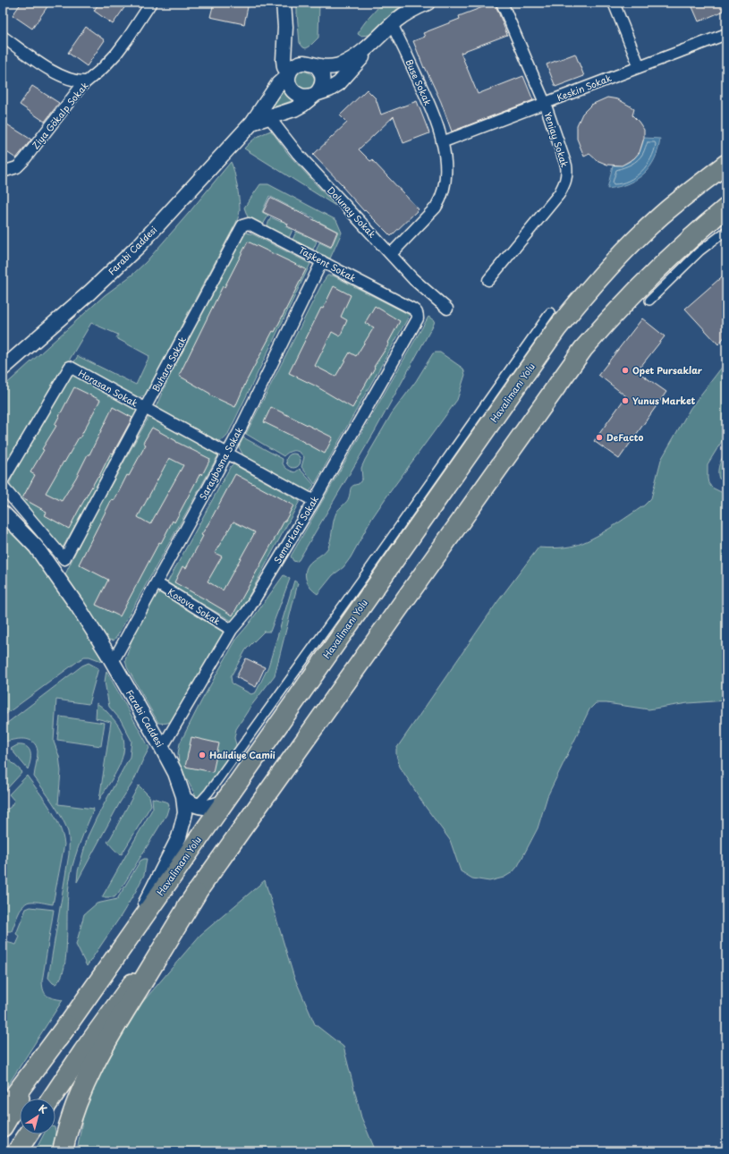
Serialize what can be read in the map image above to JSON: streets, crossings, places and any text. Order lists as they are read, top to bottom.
{
  "streets": {
    "highway": ["Havalimanı Yolu"],
    "street": [
      "Buse Sokak",
      "Keskin Sokak",
      "Ziya Gökalp Sokak",
      "Yeniay Sokak",
      "Dolunay Sokak",
      "Farabi Caddesi",
      "Taşkent Sokak",
      "Buhara Sokak",
      "Horasan Sokak",
      "Saraybosna Sokak",
      "Semerkant Sokak",
      "Kosova Sokak"
    ]
  },
  "crossings": [
    ["Buse Sokak", "Keskin Sokak"],
    ["Buse Sokak", "Dolunay Sokak"],
    ["Keskin Sokak", "Yeniay Sokak"],
    ["Dolunay Sokak", "Farabi Caddesi"],
    ["Farabi Caddesi", "Havalimanı Yolu"],
    ["Farabi Caddesi", "Saraybosna Sokak"],
    ["Farabi Caddesi", "Semerkant Sokak"],
    ["Taşkent Sokak", "Buhara Sokak"],
    ["Taşkent Sokak", "Saraybosna Sokak"],
    ["Taşkent Sokak", "Semerkant Sokak"],
    ["Buhara Sokak", "Horasan Sokak"],
    ["Horasan Sokak", "Saraybosna Sokak"],
    ["Horasan Sokak", "Semerkant Sokak"],
    ["Saraybosna Sokak", "Kosova Sokak"],
    ["Semerkant Sokak", "Kosova Sokak"]
  ],
  "places": [
    "Opet Pursaklar",
    "Yunus Market",
    "DeFacto",
    "Halidiye Camii"
  ],
  "north": "top right"
}
